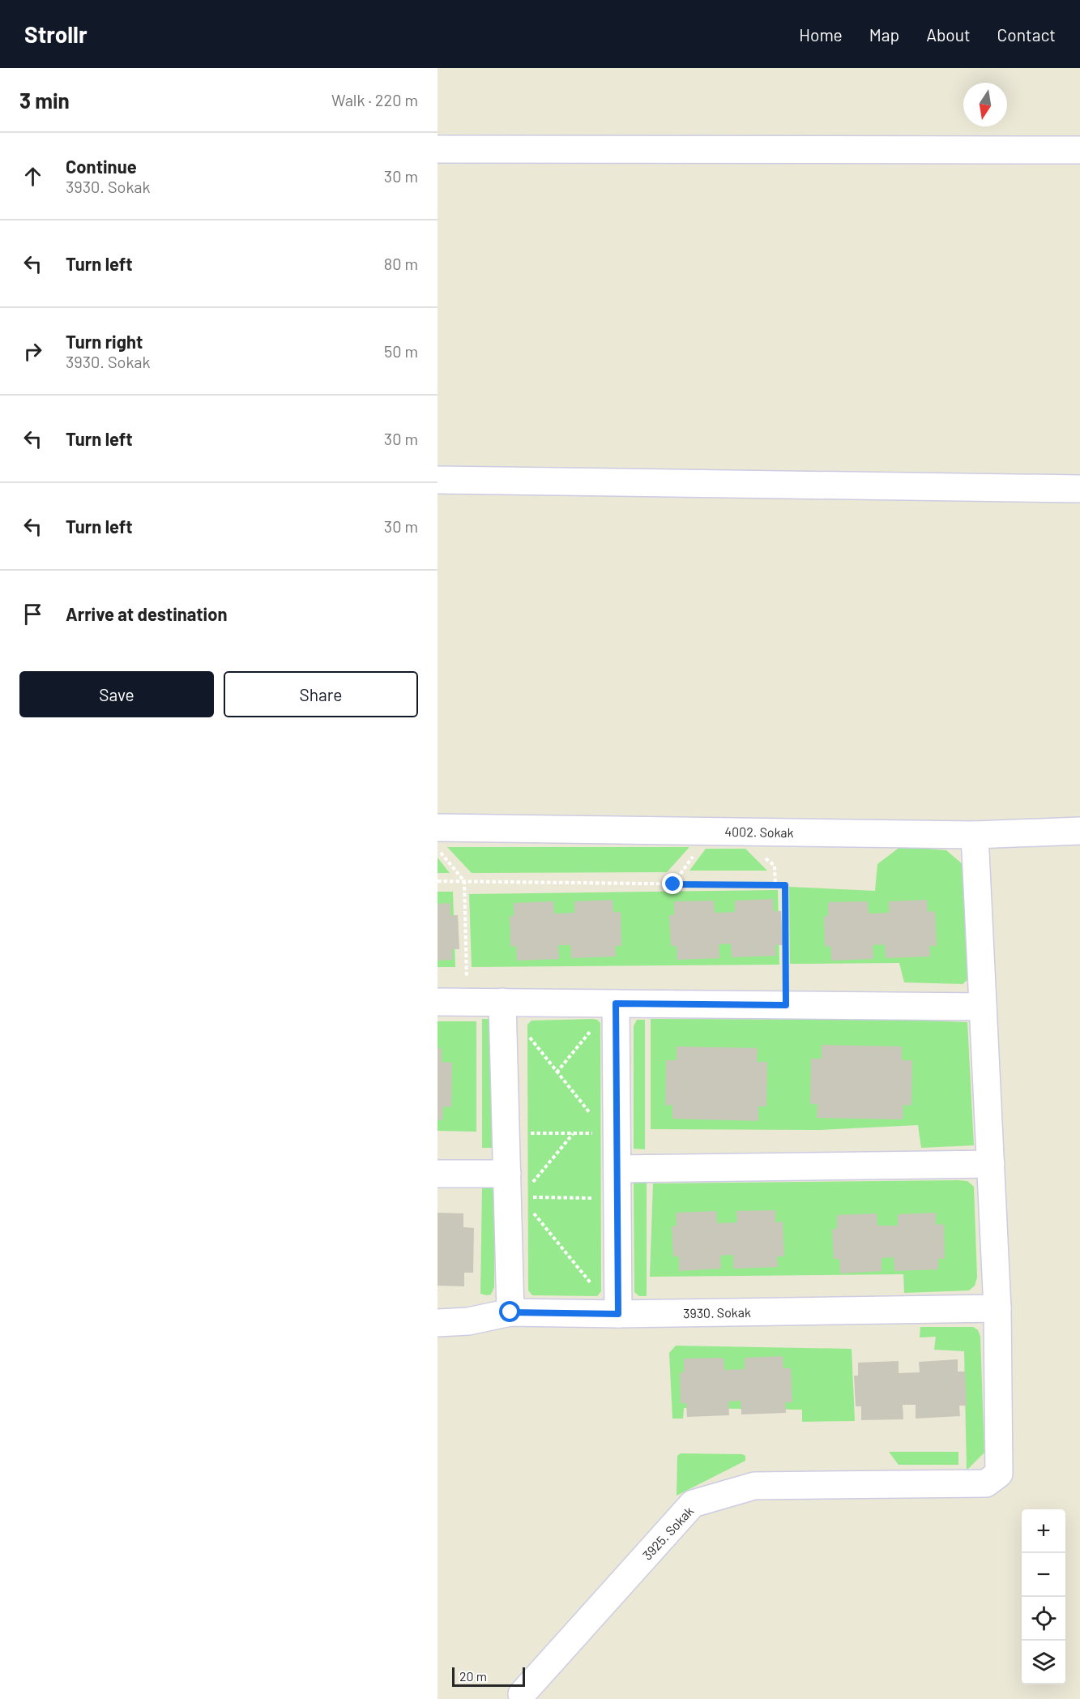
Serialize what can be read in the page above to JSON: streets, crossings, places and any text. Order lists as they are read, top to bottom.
{
  "streets": {
    "street": ["4002. Sokak", "3930. Sokak", "3925. Sokak"]
  },
  "crossings": [
    ["3930. Sokak", "3925. Sokak"]
  ],
  "scale_bar": "20 m",
  "north": "bottom",
  "page": {
    "header": "Strollr",
    "nav": [
      "Home",
      "Map",
      "About",
      "Contact"
    ],
    "heading": ["3 min", "Walk · 220 m"],
    "list": [
      ["Continue", "3930. Sokak", "30 m"],
      ["Turn left", "80 m"],
      ["Turn right", "3930. Sokak", "50 m"],
      ["Turn left", "30 m"],
      ["Turn left", "30 m"],
      "Arrive at destination"
    ],
    "buttons": ["Save", "Share"],
    "map_buttons": ["+", "−"],
    "scale": "20 m"
  }
}
